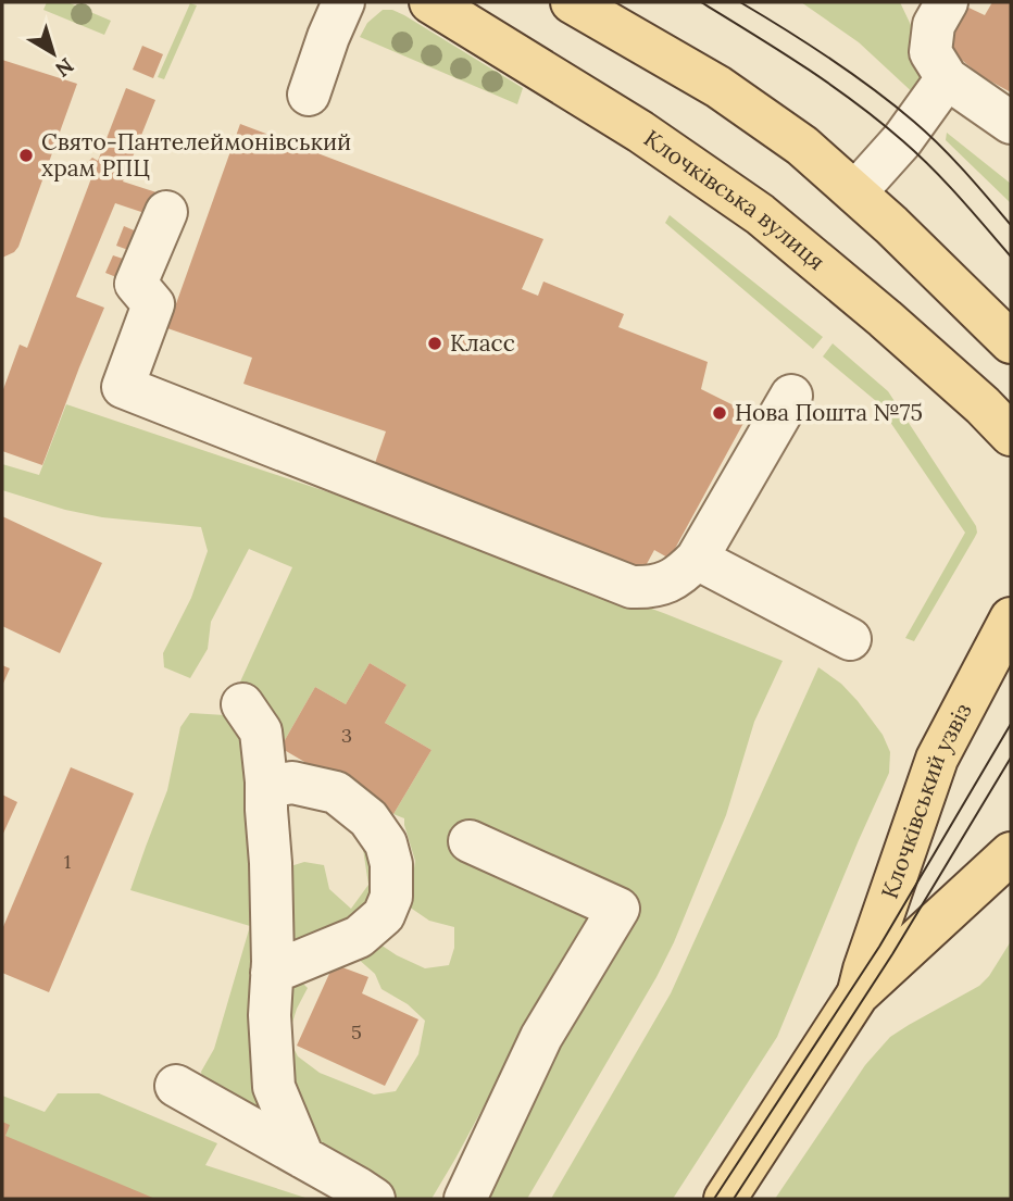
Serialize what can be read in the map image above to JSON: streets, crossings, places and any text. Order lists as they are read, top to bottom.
{
  "streets": {
    "main road": ["Клочківська вулиця", "Клочківський узвіз"]
  },
  "places": ["Свято-Пантелеймонівський храм РПЦ", "Класс", "Нова Пошта №75"],
  "house_numbers": ["3", "1", "5"],
  "north": "bottom right"
}
